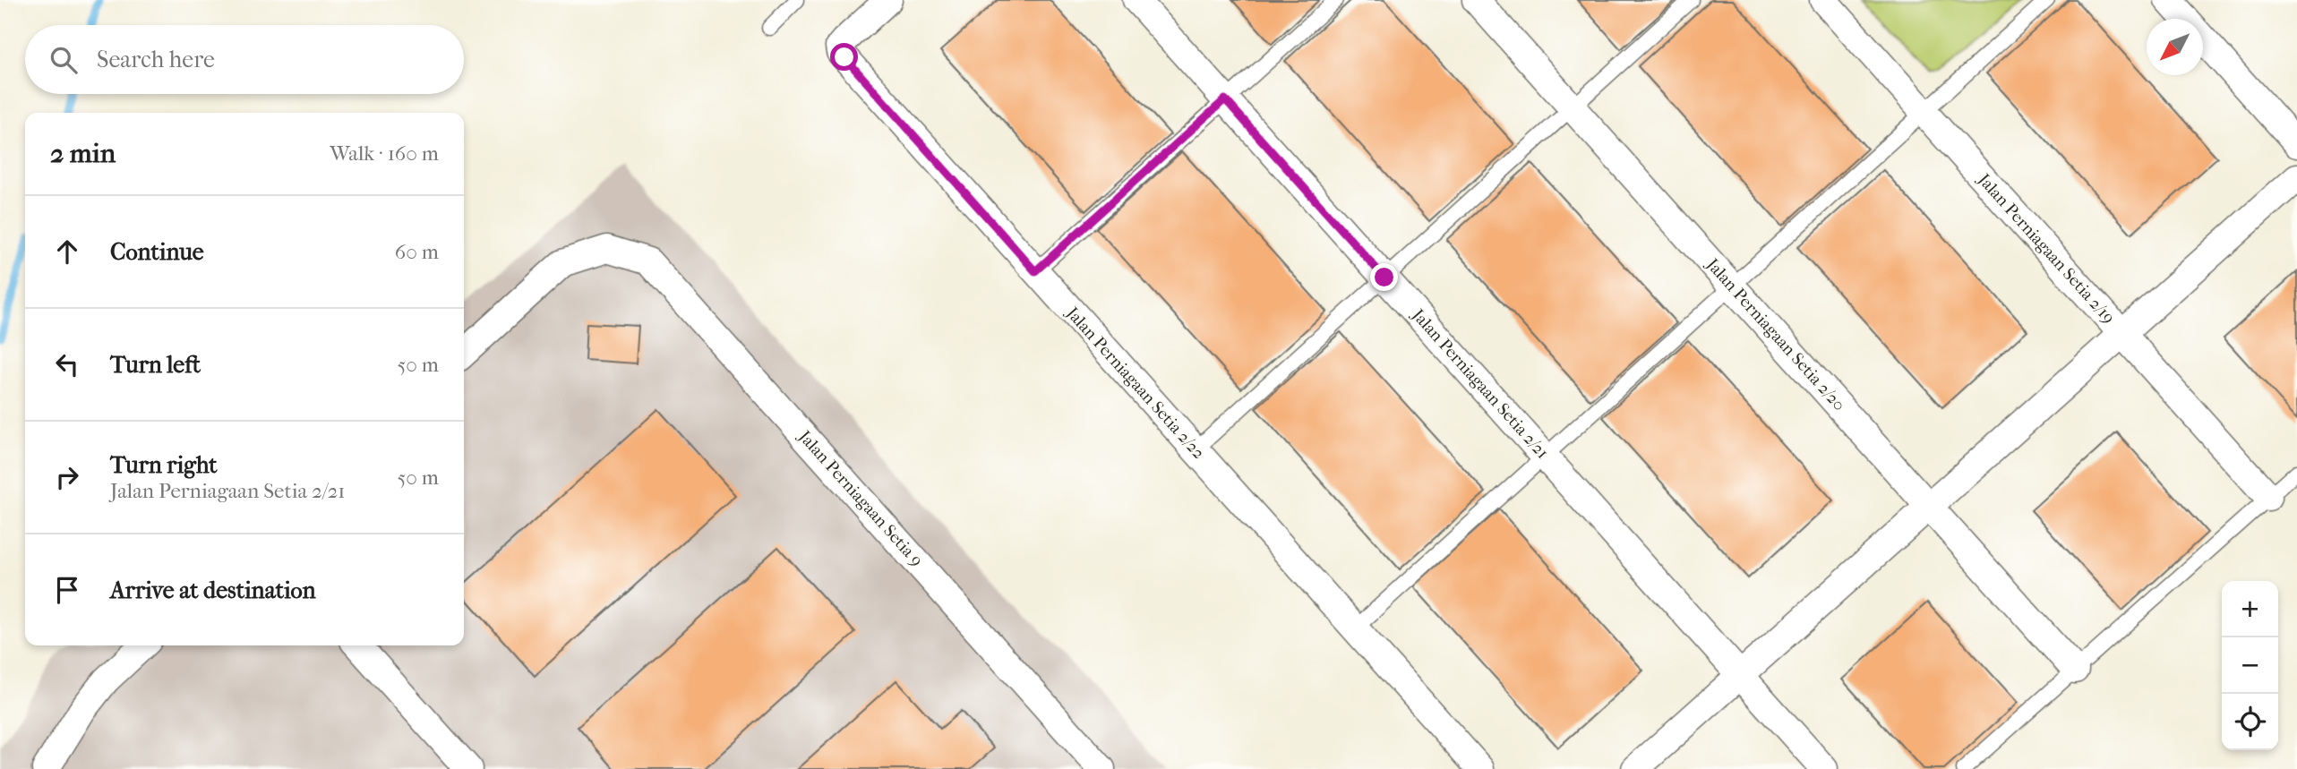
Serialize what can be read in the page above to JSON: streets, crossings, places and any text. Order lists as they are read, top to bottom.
{
  "streets": {
    "street": [
      "Jalan Perniagaan Setia 2/19",
      "Jalan Perniagaan Setia 2/20",
      "Jalan Perniagaan Setia 2/22",
      "Jalan Perniagaan Setia 2/21",
      "Jalan Perniagaan Setia 9"
    ]
  },
  "north": "bottom left",
  "page": {
    "search": "Search here",
    "heading": ["2 min", "Walk · 160 m"],
    "list": [
      ["Continue", "60 m"],
      ["Turn left", "50 m"],
      ["Turn right", "Jalan Perniagaan Setia 2/21", "50 m"],
      "Arrive at destination"
    ],
    "map_buttons": ["+", "−"]
  }
}
